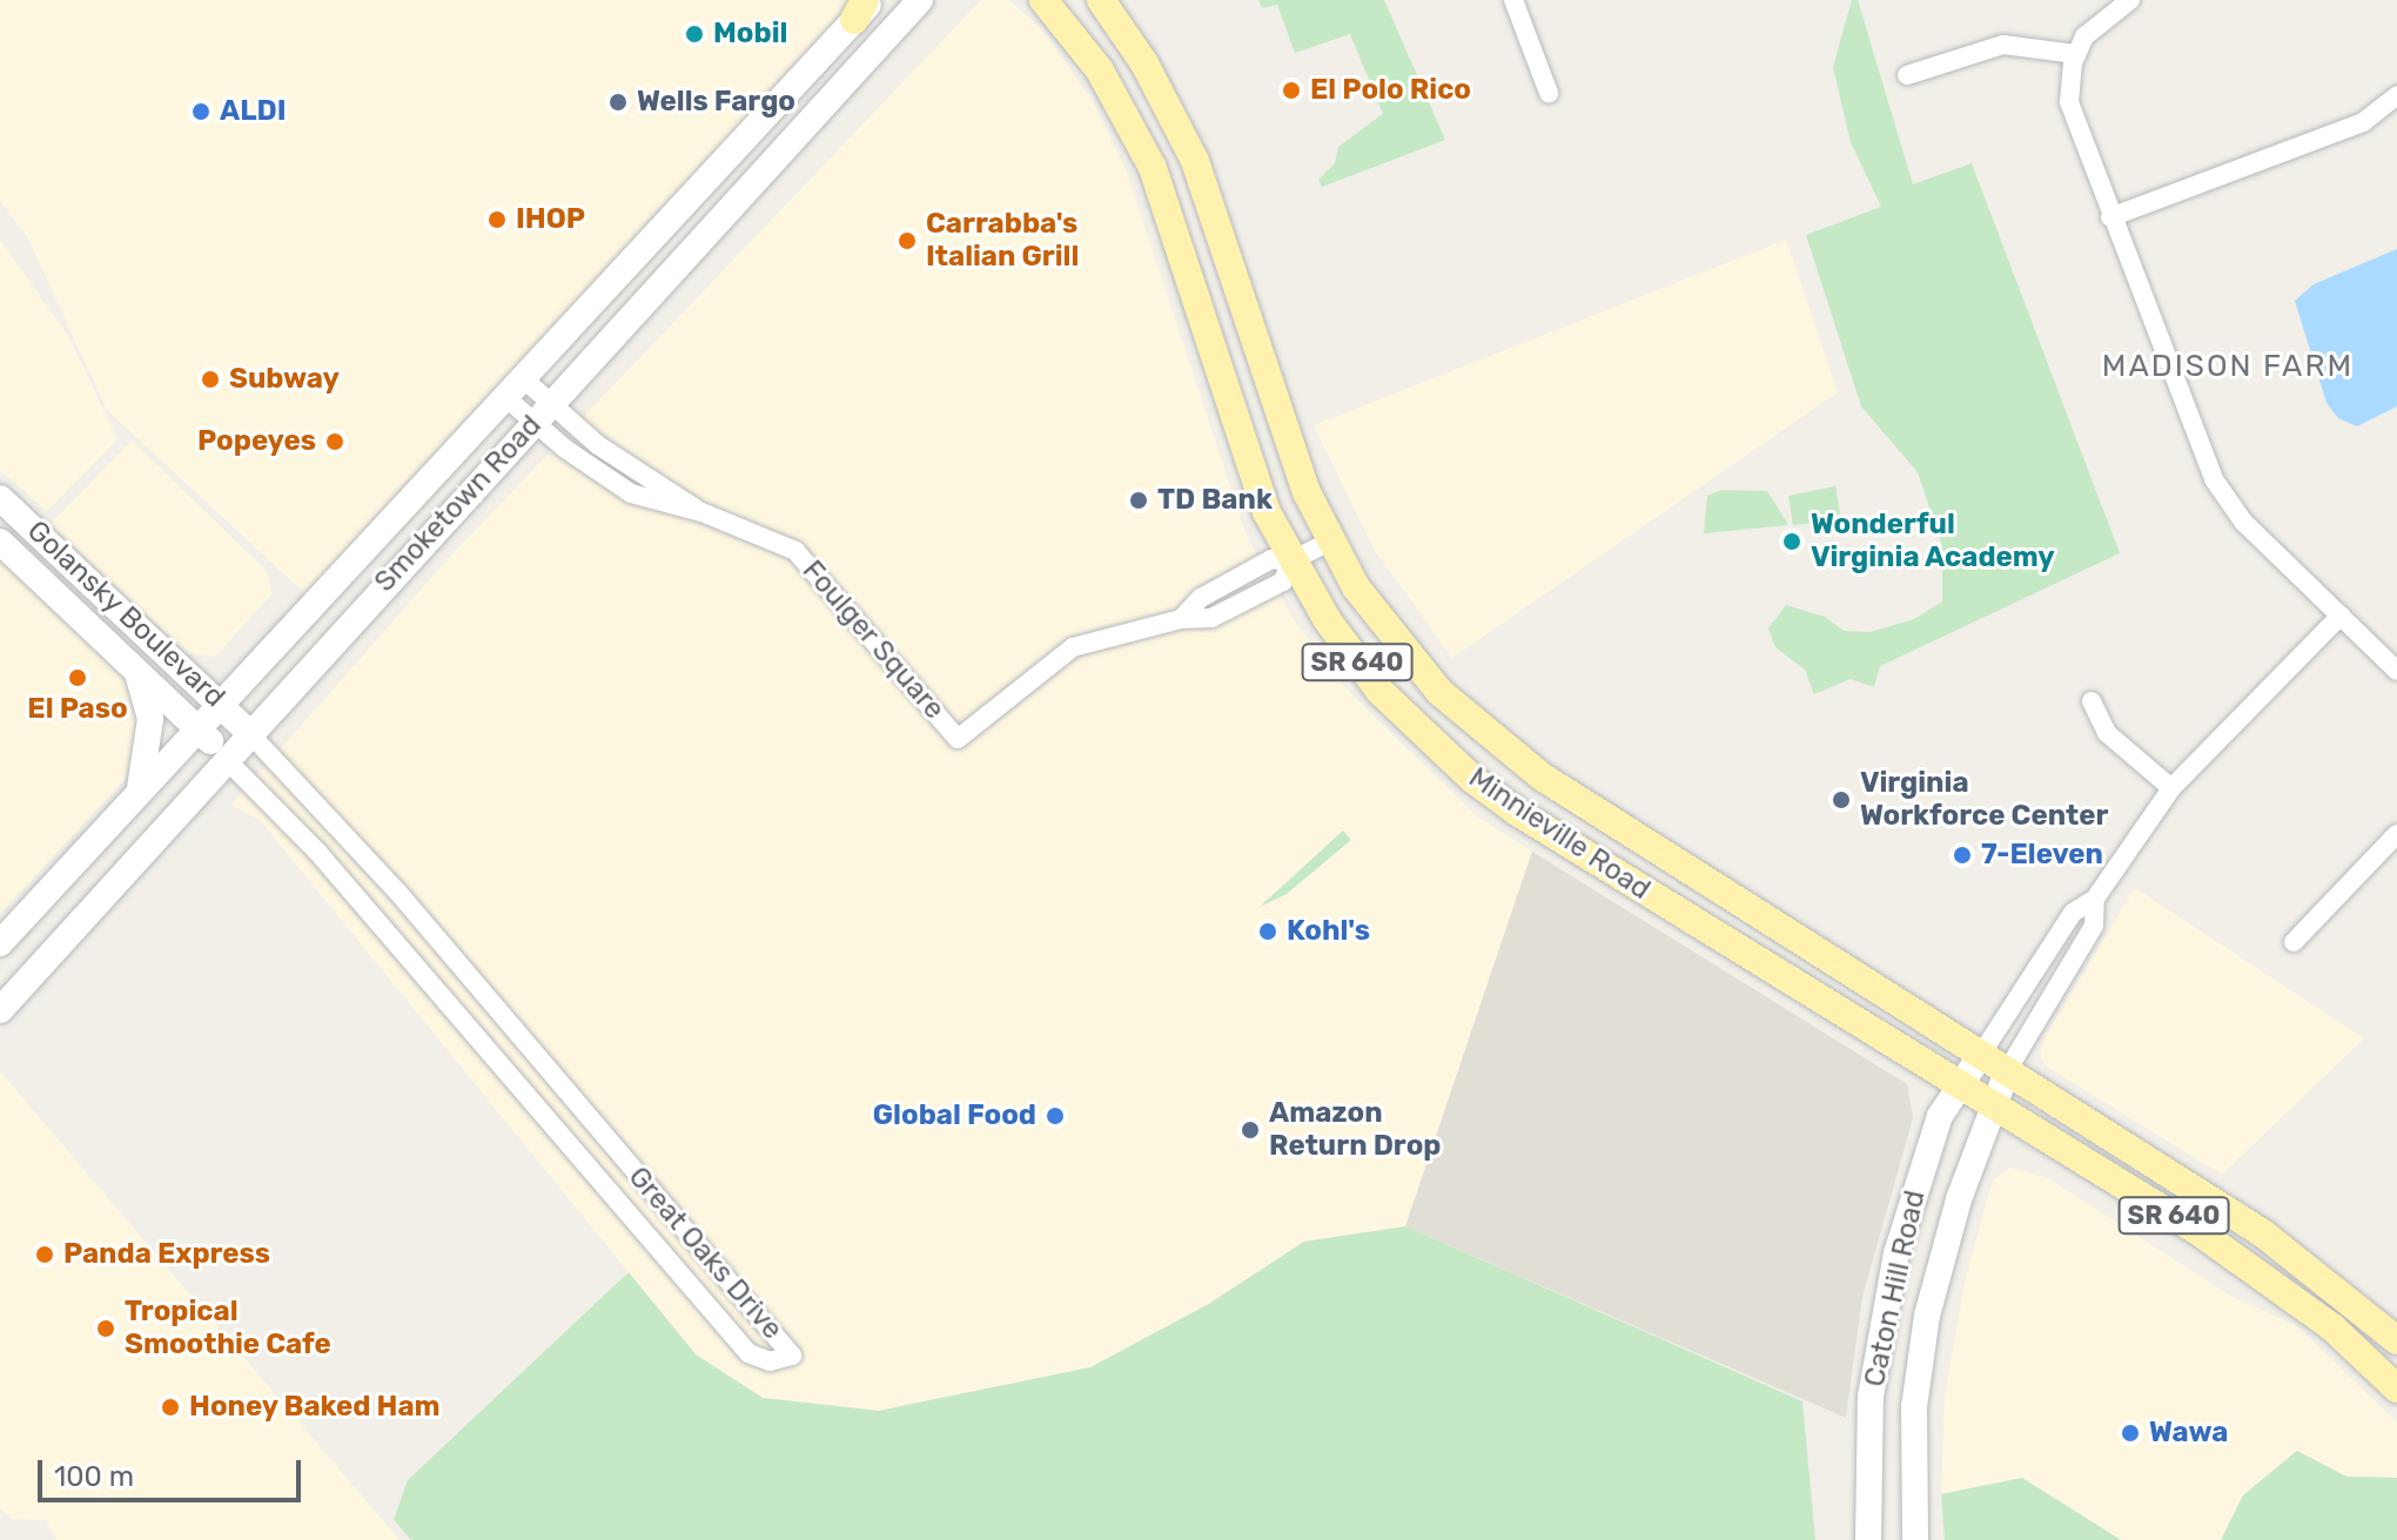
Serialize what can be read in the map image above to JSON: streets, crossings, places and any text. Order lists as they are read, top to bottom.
{
  "streets": {
    "main road": [
      "Smoketown Road",
      "Golansky Boulevard",
      "SR 640",
      "Minnieville Road",
      "Caton Hill Road"
    ],
    "street": ["Foulger Square", "Great Oaks Drive"]
  },
  "crossings": [
    ["Smoketown Road", "Golansky Boulevard"],
    ["Smoketown Road", "Foulger Square"],
    ["Smoketown Road", "Great Oaks Drive"],
    ["Golansky Boulevard", "Great Oaks Drive"],
    ["Foulger Square", "Minnieville Road"],
    ["Minnieville Road", "Caton Hill Road"]
  ],
  "districts": ["MADISON FARM"],
  "places": [
    "Mobil",
    "El Polo Rico",
    "Wells Fargo",
    "ALDI",
    "IHOP",
    "Carrabba's Italian Grill",
    "Subway",
    "Popeyes",
    "TD Bank",
    "Wonderful Virginia Academy",
    "El Paso",
    "Virginia Workforce Center",
    "7-Eleven",
    "Kohl's",
    "Global Food",
    "Amazon Return Drop",
    "Panda Express",
    "Tropical Smoothie Cafe",
    "Honey Baked Ham",
    "Wawa"
  ],
  "scale_bar": "100 m"
}
